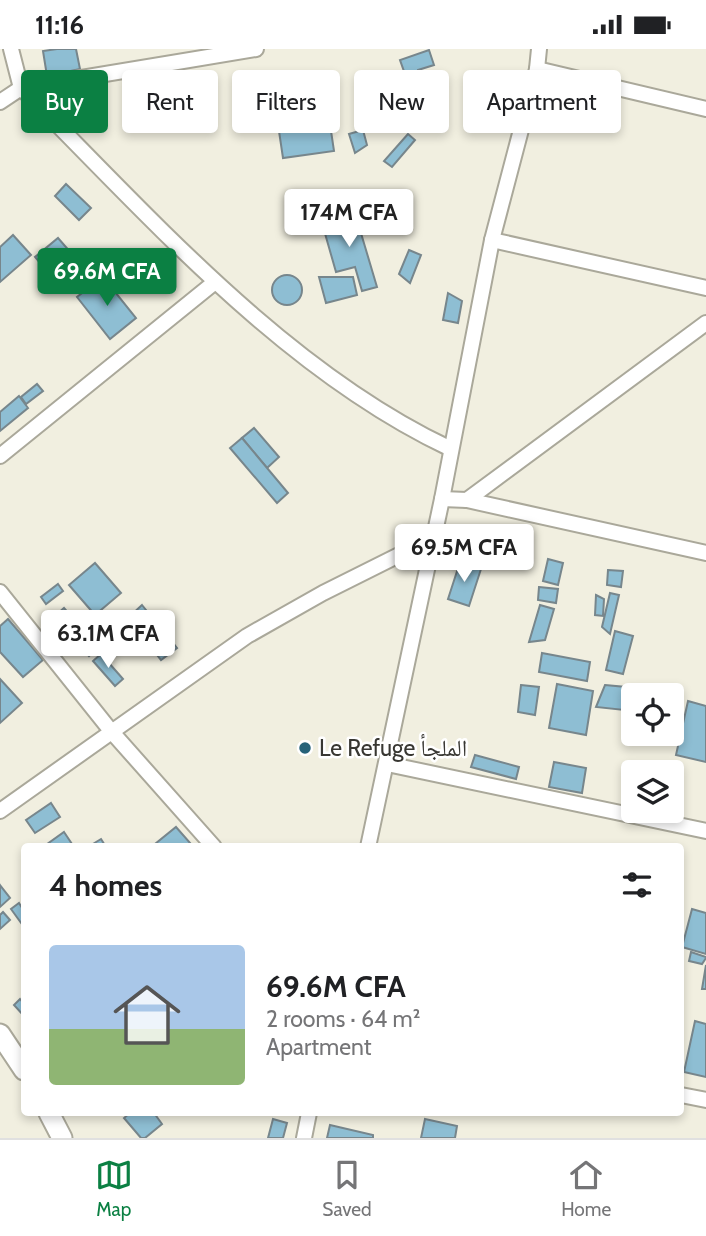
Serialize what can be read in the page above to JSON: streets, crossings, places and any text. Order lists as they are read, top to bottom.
{
  "places": ["Le Refuge الملجأ"],
  "page": {
    "status": "11:16",
    "chip": [
      "Buy",
      "Rent",
      "Filters",
      "New",
      "Apartment"
    ],
    "price": [
      "174M CFA",
      "69.6M CFA",
      "69.5M CFA",
      "63.1M CFA"
    ],
    "heading": "4 homes",
    "list": [
      {
        "name": "69.6M CFA",
        "note": "2 rooms · 64 m² · Apartment"
      }
    ],
    "tabs": ["Map", "Saved", "Home"]
  }
}
